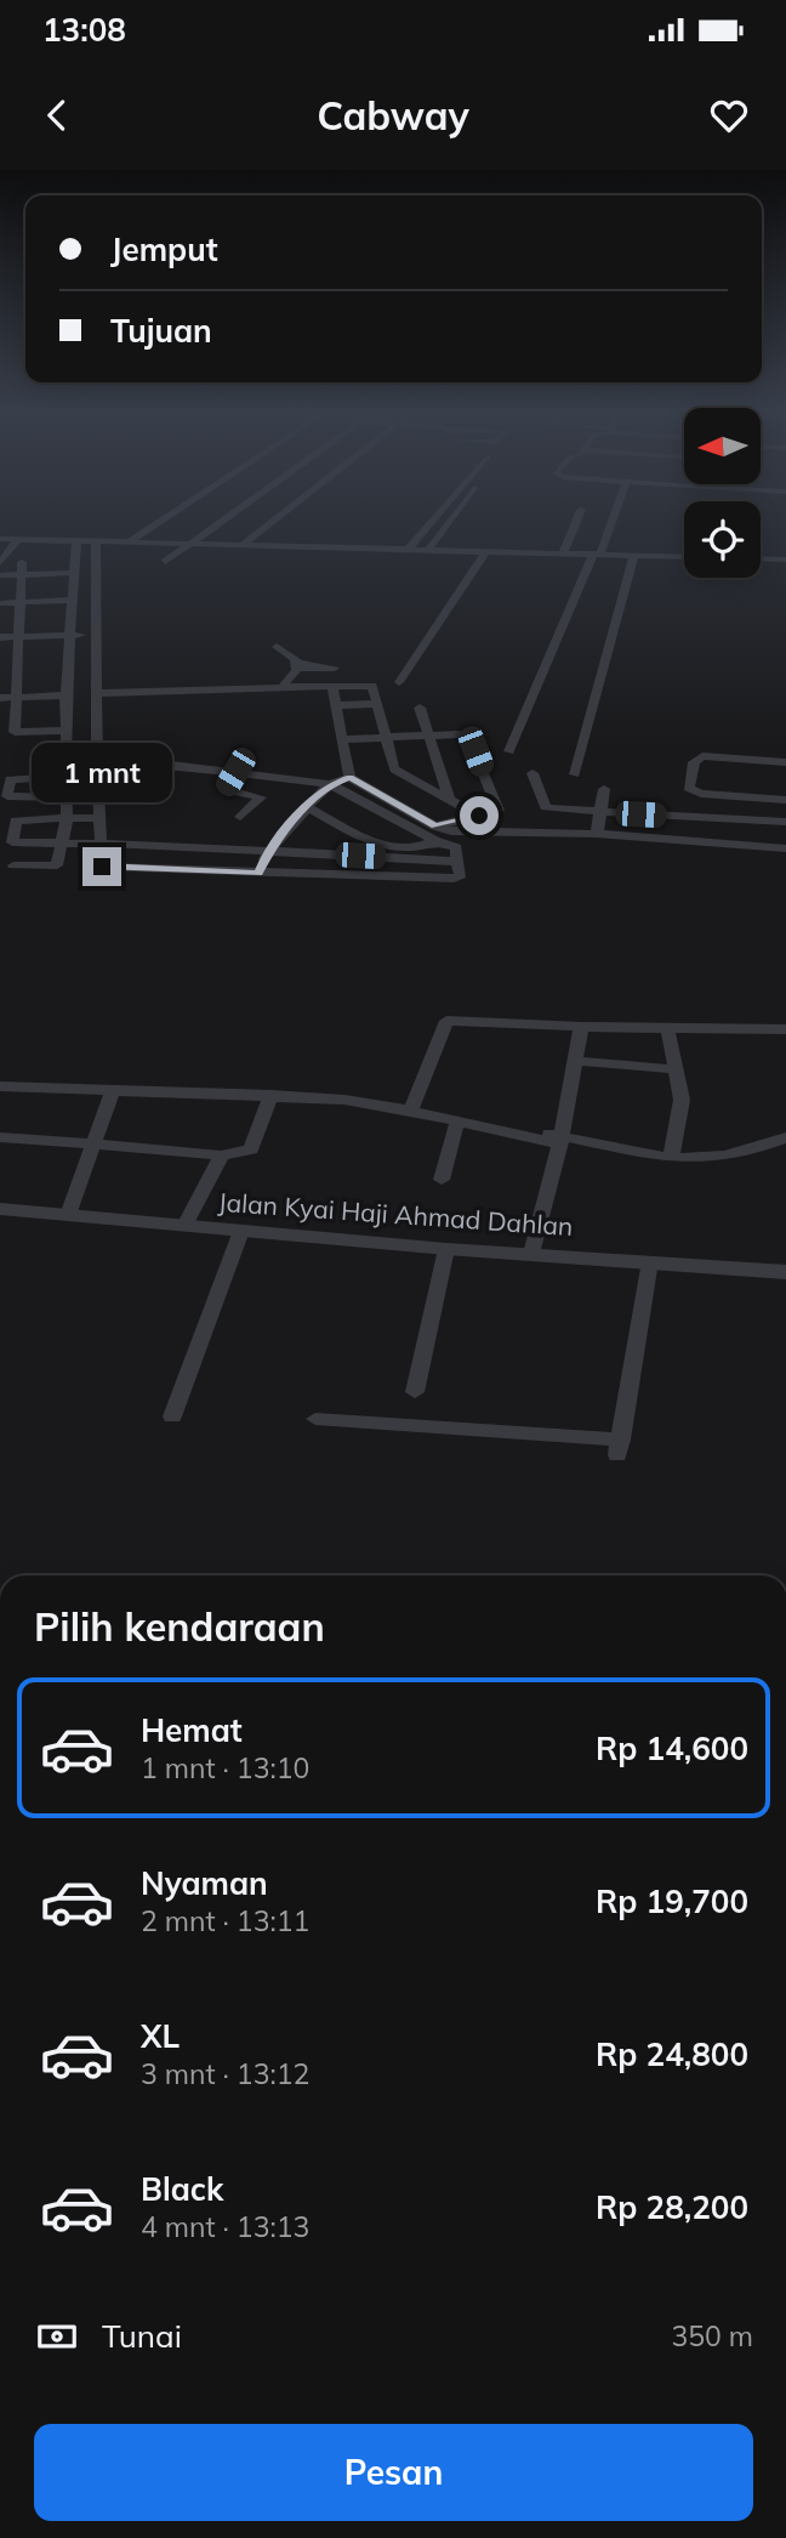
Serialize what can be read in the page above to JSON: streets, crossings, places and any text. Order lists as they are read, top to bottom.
{
  "streets": {
    "street": ["Jalan Kyai Haji Ahmad Dahlan"]
  },
  "north": "left",
  "page": {
    "status": "13:08",
    "header": "Cabway",
    "banner": ["Jemput", "Tujuan"],
    "bubble": "1 mnt",
    "heading": "Pilih kendaraan",
    "list": [
      {
        "name": "Hemat",
        "note": "1 mnt · 13:10",
        "value": "Rp 14,600"
      },
      {
        "name": "Nyaman",
        "note": "2 mnt · 13:11",
        "value": "Rp 19,700"
      },
      {
        "name": "XL",
        "note": "3 mnt · 13:12",
        "value": "Rp 24,800"
      },
      {
        "name": "Black",
        "note": "4 mnt · 13:13",
        "value": "Rp 28,200"
      }
    ],
    "pay": ["Tunai", "350 m"],
    "buttons": "Pesan"
  }
}
